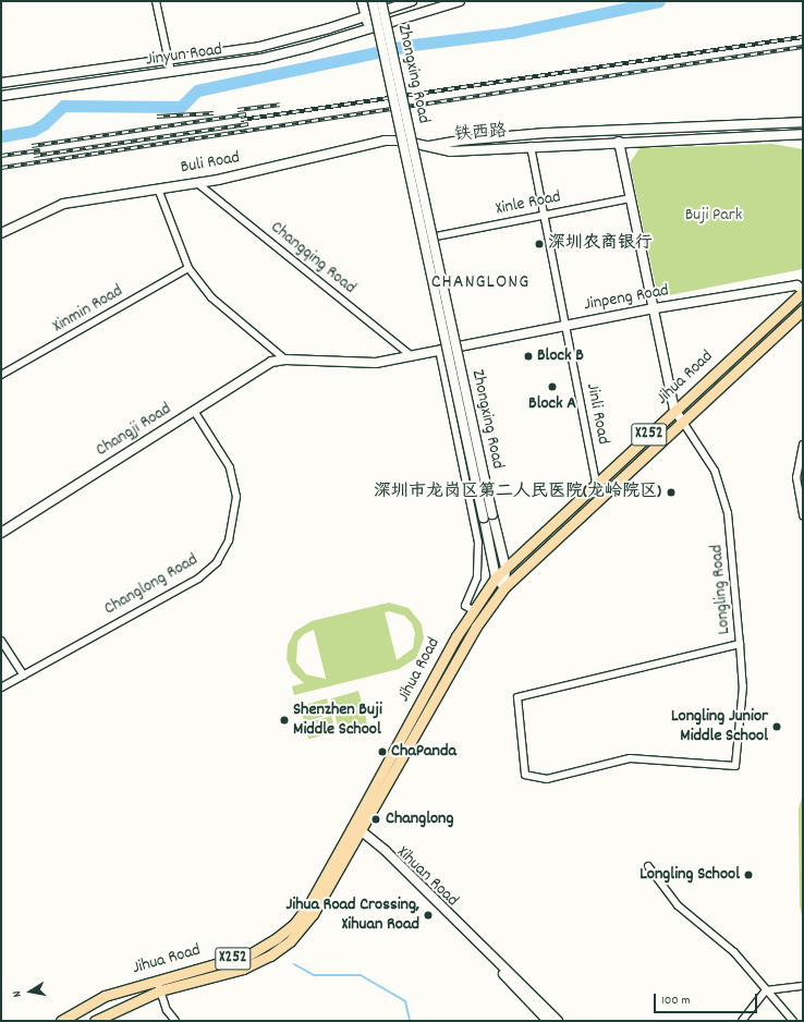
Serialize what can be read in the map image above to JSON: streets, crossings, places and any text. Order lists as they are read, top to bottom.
{
  "streets": {
    "main road": [
      "Jinyun Road",
      "Zhongxing Road",
      "铁西路",
      "Buli Road",
      "Jinpeng Road",
      "Jihua Road",
      "Changji Road",
      "X252",
      "Xihuan Road"
    ],
    "street": [
      "Xinle Road",
      "Changqing Road",
      "Xinmin Road",
      "Jinli Road",
      "Changlong Road",
      "Longling Road"
    ]
  },
  "crossings": [
    ["Zhongxing Road", "Jihua Road"],
    ["铁西路", "Buli Road"],
    ["铁西路", "Jinli Road"],
    ["Buli Road", "Changqing Road"],
    ["Xinle Road", "Jinli Road"],
    ["Changqing Road", "Jinpeng Road"],
    ["Changqing Road", "Changji Road"],
    ["Jinpeng Road", "Jihua Road"],
    ["Jinpeng Road", "Jinli Road"],
    ["Jinpeng Road", "Changji Road"],
    ["Jihua Road", "Jinli Road"],
    ["Jihua Road", "Longling Road"],
    ["Jihua Road", "Xihuan Road"],
    ["Changji Road", "Changlong Road"]
  ],
  "districts": ["CHANGLONG"],
  "parks": ["Buji Park"],
  "places": [
    "深圳农商银行",
    "Block B",
    "Block A",
    "深圳市龙岗区第二人民医院(龙岭院区)",
    "Shenzhen Buji Middle School",
    "Longling Junior Middle School",
    "ChaPanda",
    "Changlong",
    "Longling School",
    "Jihua Road Crossing, Xihuan Road"
  ],
  "scale_bar": "100 m",
  "north": "left"
}
